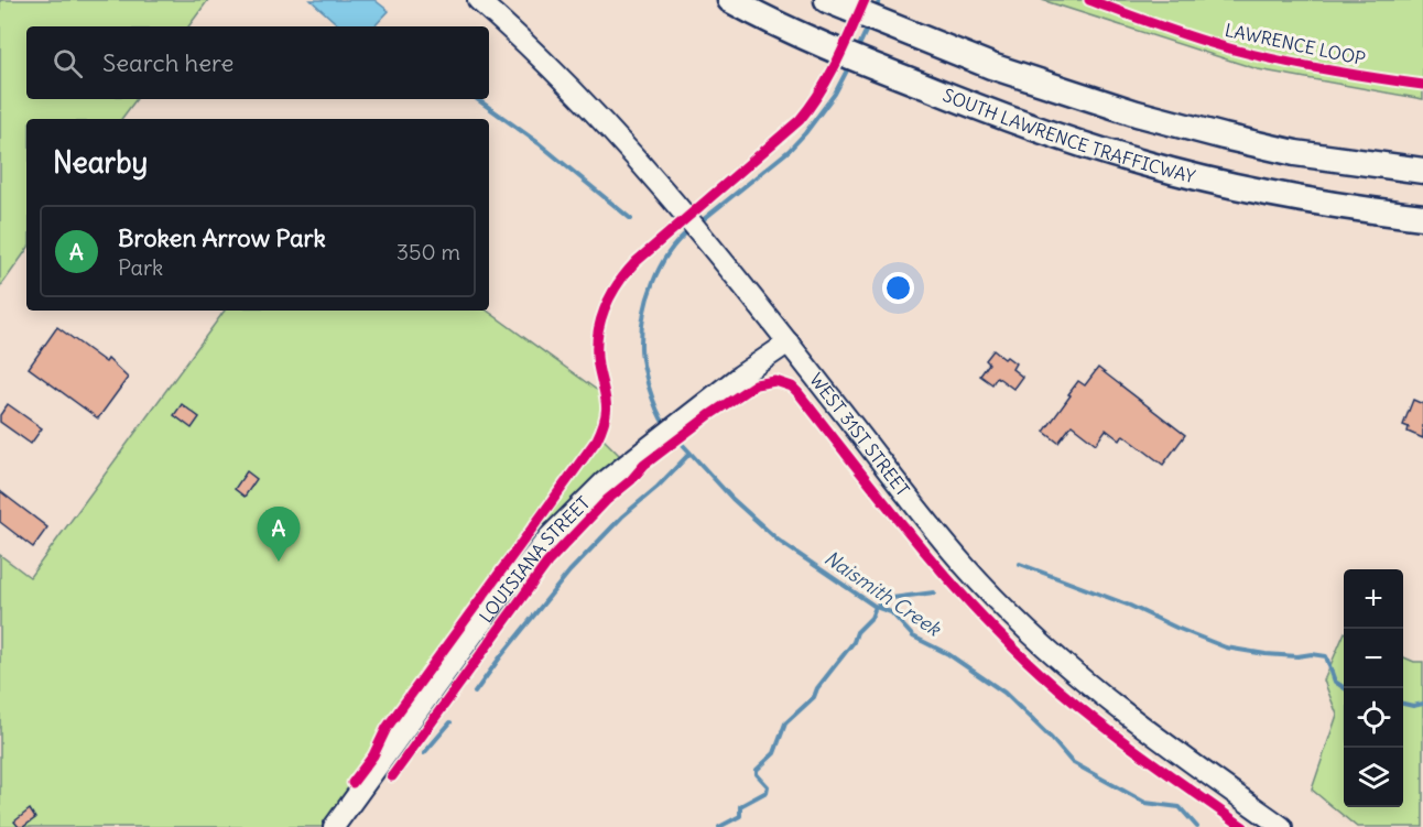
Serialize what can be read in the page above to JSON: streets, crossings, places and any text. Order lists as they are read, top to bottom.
{
  "streets": {
    "highway": ["SOUTH LAWRENCE TRAFFICWAY"],
    "main road": ["WEST 31ST STREET", "LOUISIANA STREET"],
    "cycle path": ["LAWRENCE LOOP"]
  },
  "crossings": [
    ["WEST 31ST STREET", "LOUISIANA STREET"]
  ],
  "water": ["Naismith Creek"],
  "page": {
    "search": "Search here",
    "heading": "Nearby",
    "list": [
      {
        "mark": "A",
        "name": "Broken Arrow Park",
        "note": "Park",
        "value": "350 m"
      }
    ],
    "pins": "A",
    "map_buttons": ["+", "−"]
  }
}
